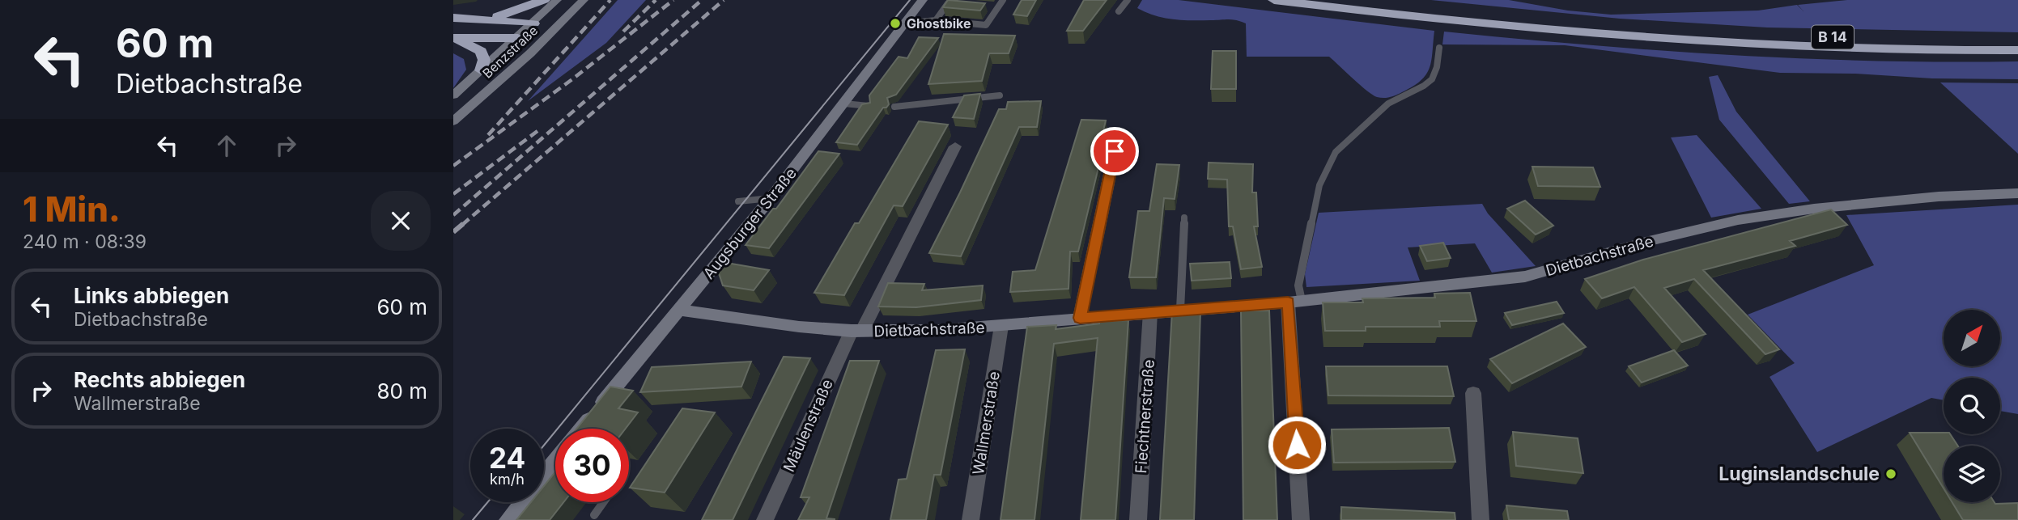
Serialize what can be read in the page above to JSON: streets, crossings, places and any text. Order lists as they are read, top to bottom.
{
  "streets": {
    "highway": ["B 14"],
    "main road": ["Benzstraße", "Augsburger Straße", "Dietbachstraße"],
    "street": ["Fiechtnerstraße", "Wallmerstraße", "Mäulenstraße"]
  },
  "crossings": [
    ["Augsburger Straße", "Dietbachstraße"],
    ["Dietbachstraße", "Fiechtnerstraße"],
    ["Dietbachstraße", "Wallmerstraße"],
    ["Dietbachstraße", "Mäulenstraße"]
  ],
  "places": ["Ghostbike", "Luginslandschule"],
  "north": "top right",
  "page": {
    "turn": ["60 m", "Dietbachstraße"],
    "heading": ["1 Min.", "240 m · 08:39"],
    "list": [
      {
        "name": "Links abbiegen",
        "note": "Dietbachstraße",
        "value": "60 m"
      },
      {
        "name": "Rechts abbiegen",
        "note": "Wallmerstraße",
        "value": "80 m"
      }
    ],
    "speed": "24 km/h",
    "limit": "30"
  }
}
